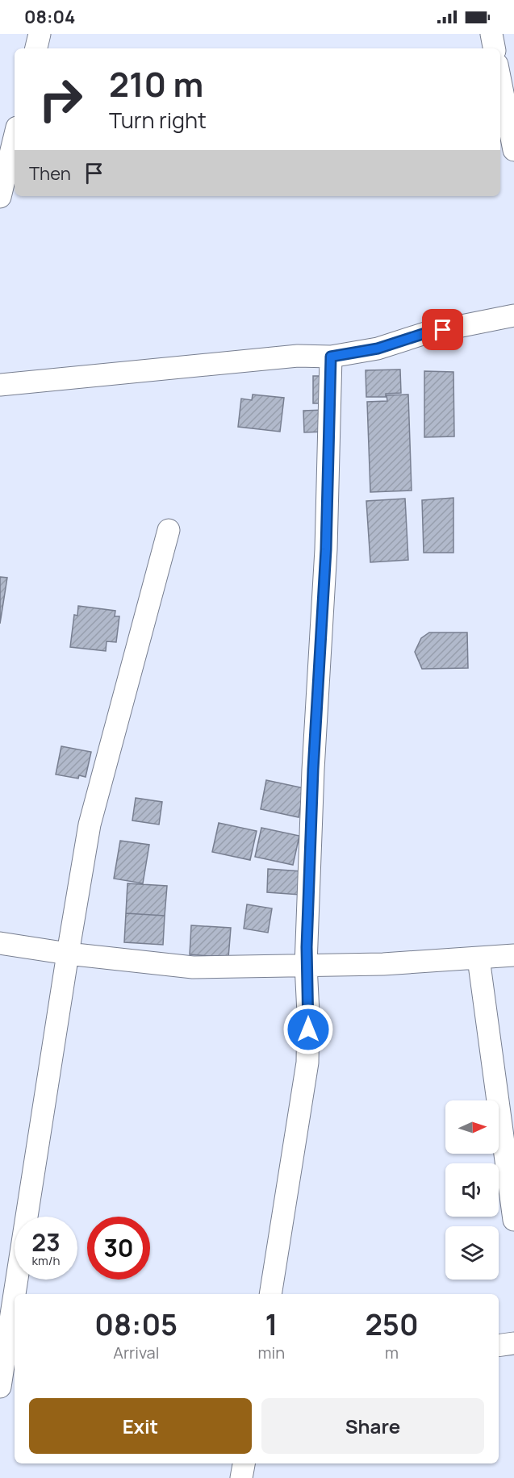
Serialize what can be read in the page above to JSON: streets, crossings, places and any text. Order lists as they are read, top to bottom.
{
  "north": "right",
  "page": {
    "status": "08:04",
    "turn": ["210 m", "Turn right"],
    "then": "Then",
    "speed": "23 km/h",
    "limit": "30",
    "eta": [
      "08:05",
      "Arrival",
      "1",
      "min",
      "250",
      "m"
    ],
    "buttons": ["Exit", "Share"]
  }
}
